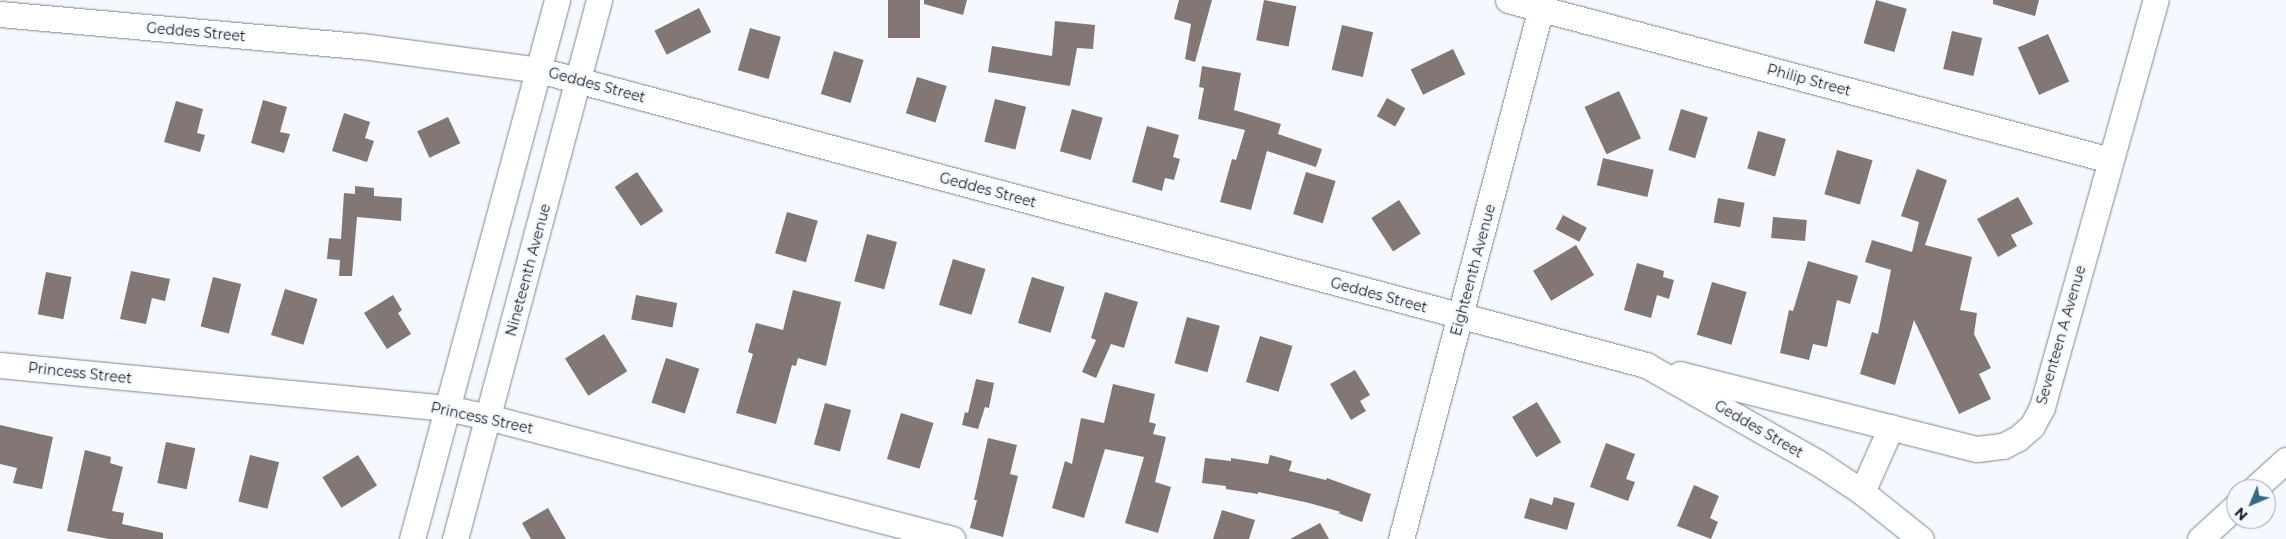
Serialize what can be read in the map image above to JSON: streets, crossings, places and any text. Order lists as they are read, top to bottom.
{
  "streets": {
    "street": [
      "Geddes Street",
      "Philip Street",
      "Nineteenth Avenue",
      "Eighteenth Avenue",
      "Seventeen A Avenue",
      "Princess Street"
    ]
  },
  "crossings": [
    ["Geddes Street", "Nineteenth Avenue"],
    ["Geddes Street", "Eighteenth Avenue"],
    ["Geddes Street", "Seventeen A Avenue"],
    ["Philip Street", "Eighteenth Avenue"],
    ["Philip Street", "Seventeen A Avenue"],
    ["Nineteenth Avenue", "Princess Street"]
  ],
  "north": "bottom left"
}
